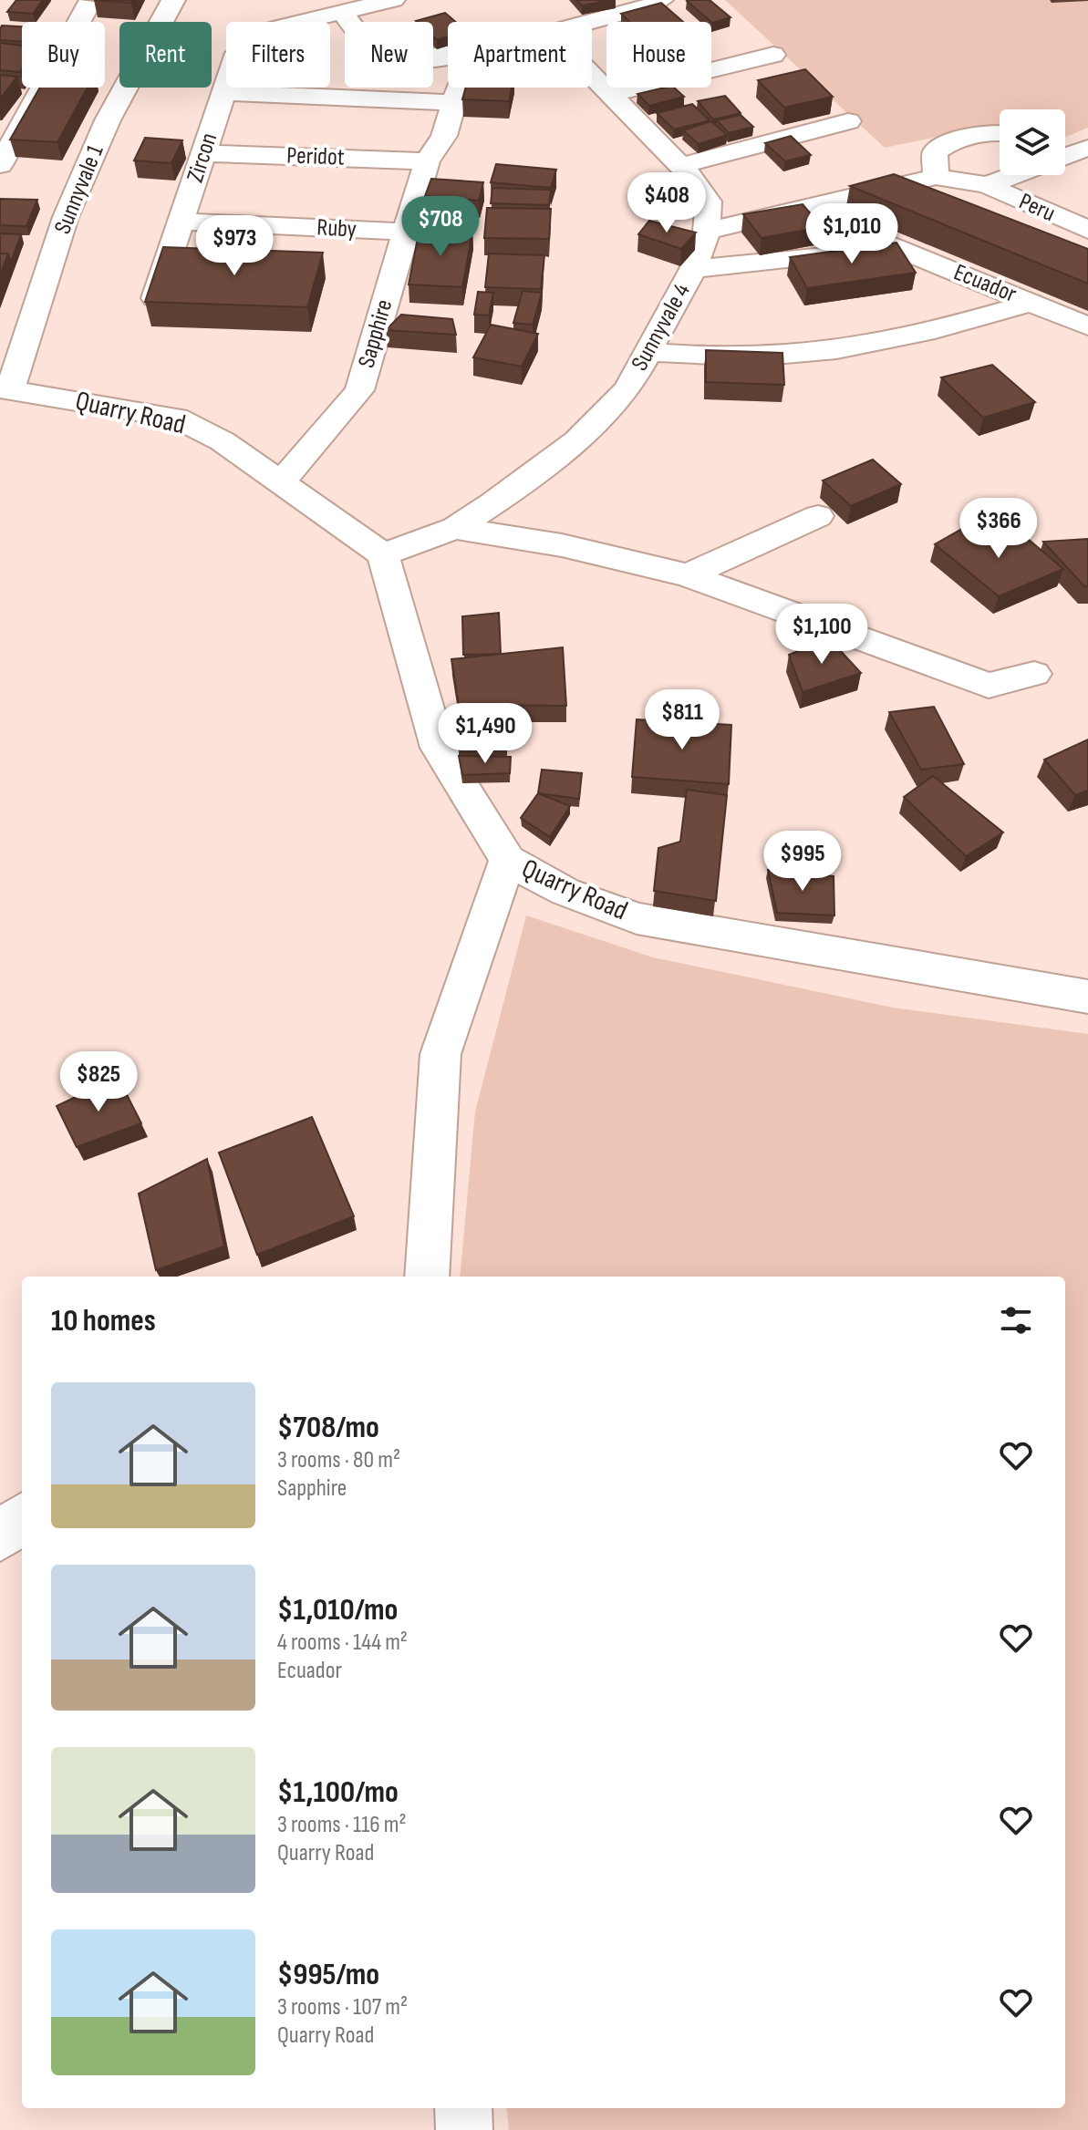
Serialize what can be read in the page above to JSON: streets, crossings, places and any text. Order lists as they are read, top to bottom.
{
  "streets": {
    "street": [
      "Peridot",
      "Zircon",
      "Sunnyvale 1",
      "Peru",
      "Ruby",
      "Ecuador",
      "Sunnyvale 4",
      "Sapphire",
      "Quarry Road"
    ]
  },
  "crossings": [
    ["Peridot", "Zircon"],
    ["Peridot", "Sapphire"],
    ["Zircon", "Ruby"],
    ["Zircon", "Sapphire"],
    ["Sunnyvale 1", "Quarry Road"],
    ["Ruby", "Sapphire"],
    ["Sunnyvale 4", "Quarry Road"],
    ["Sapphire", "Quarry Road"]
  ],
  "page": {
    "chip": [
      "Buy",
      "Rent",
      "Filters",
      "New",
      "Apartment",
      "House"
    ],
    "price": [
      "$408",
      "$708",
      "$1,010",
      "$973",
      "$366",
      "$1,100",
      "$811",
      "$1,490",
      "$995",
      "$825"
    ],
    "heading": "10 homes",
    "list": [
      {
        "name": "$708/mo",
        "note": "3 rooms · 80 m² · Sapphire"
      },
      {
        "name": "$1,010/mo",
        "note": "4 rooms · 144 m² · Ecuador"
      },
      {
        "name": "$1,100/mo",
        "note": "3 rooms · 116 m² · Quarry Road"
      },
      {
        "name": "$995/mo",
        "note": "3 rooms · 107 m² · Quarry Road"
      }
    ]
  }
}
